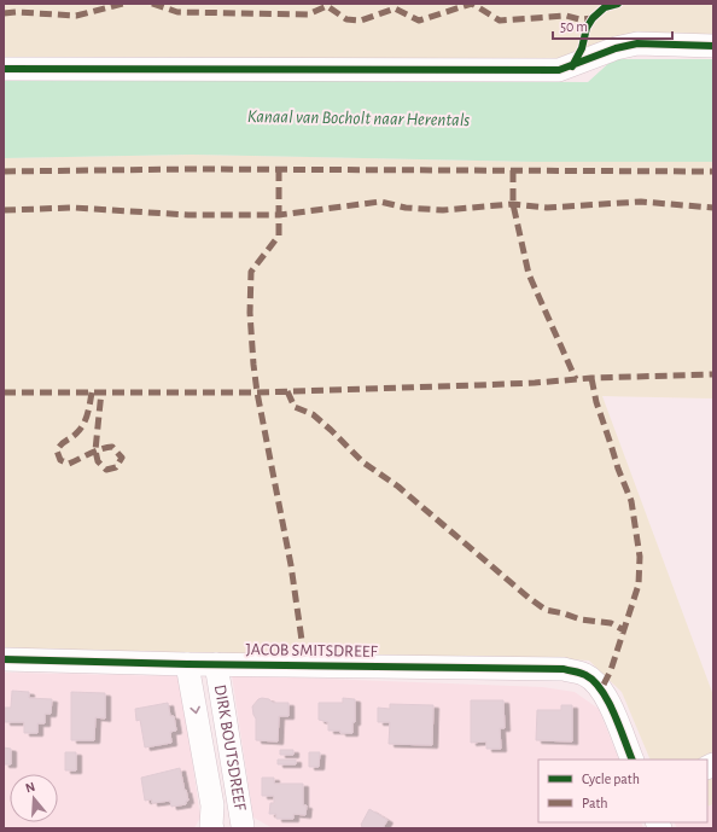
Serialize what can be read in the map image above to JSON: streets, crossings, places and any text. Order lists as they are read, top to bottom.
{
  "streets": {
    "street": ["JACOB SMITSDREEF", "DIRK BOUTSDREEF"]
  },
  "crossings": [
    ["JACOB SMITSDREEF", "DIRK BOUTSDREEF"]
  ],
  "water": ["Kanaal van Bocholt naar Herentals"],
  "legend": ["Cycle path", "Path"],
  "scale_bar": "50 m",
  "north": "top"
}
